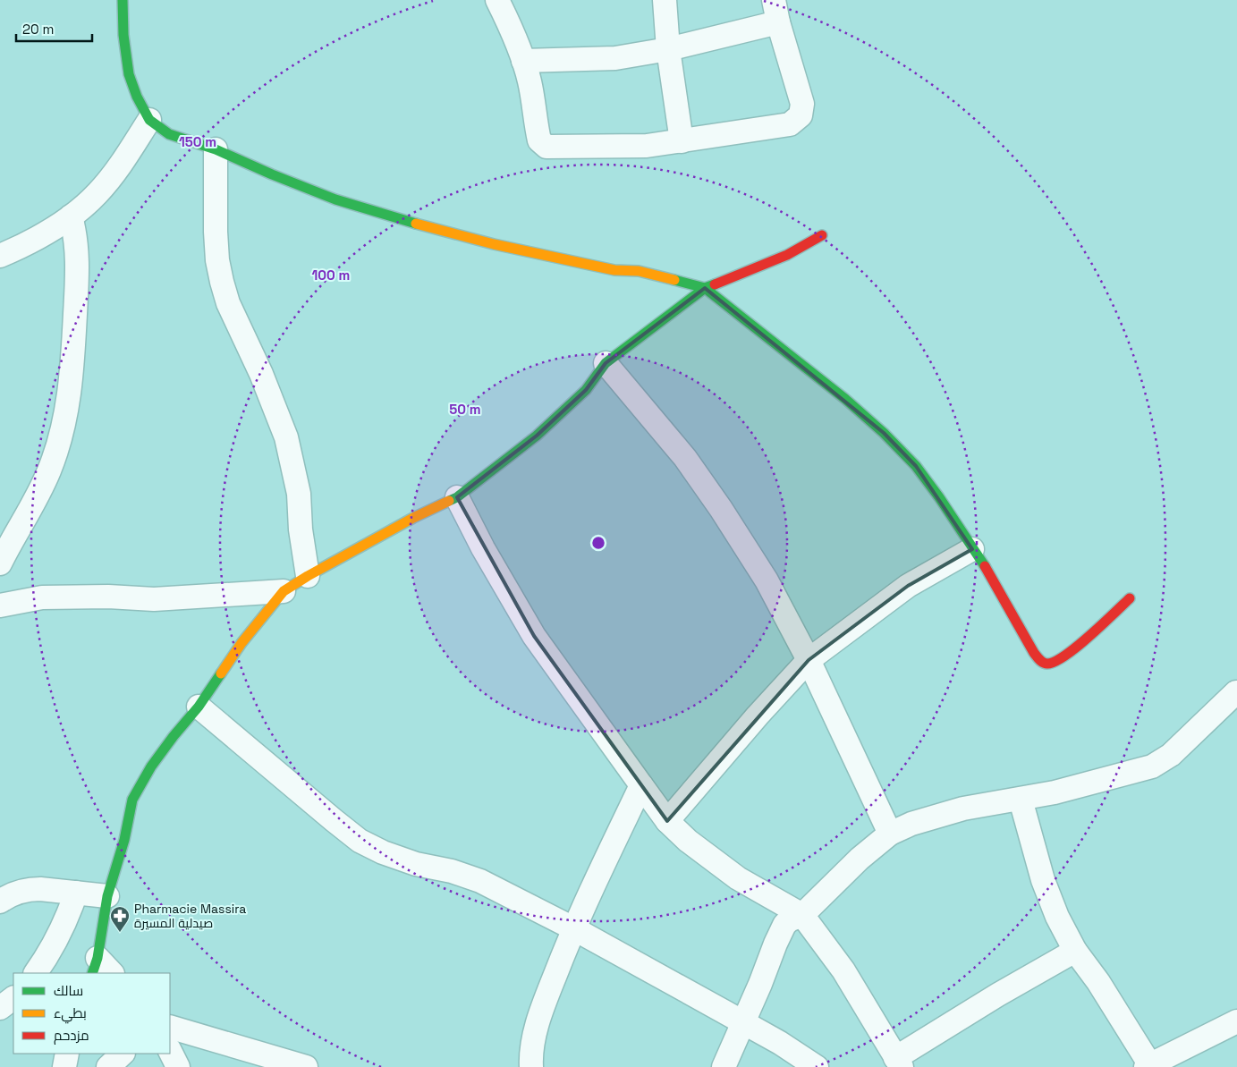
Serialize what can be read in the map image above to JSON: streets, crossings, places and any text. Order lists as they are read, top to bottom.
{
  "places": {
    "pharmacy": ["Pharmacie Massira صيدلية المسيرة"]
  },
  "legend": ["سالك", "بطيء", "مزدحم"],
  "scale_bar": "20 m",
  "rings": ["150 m", "100 m", "50 m"]
}
